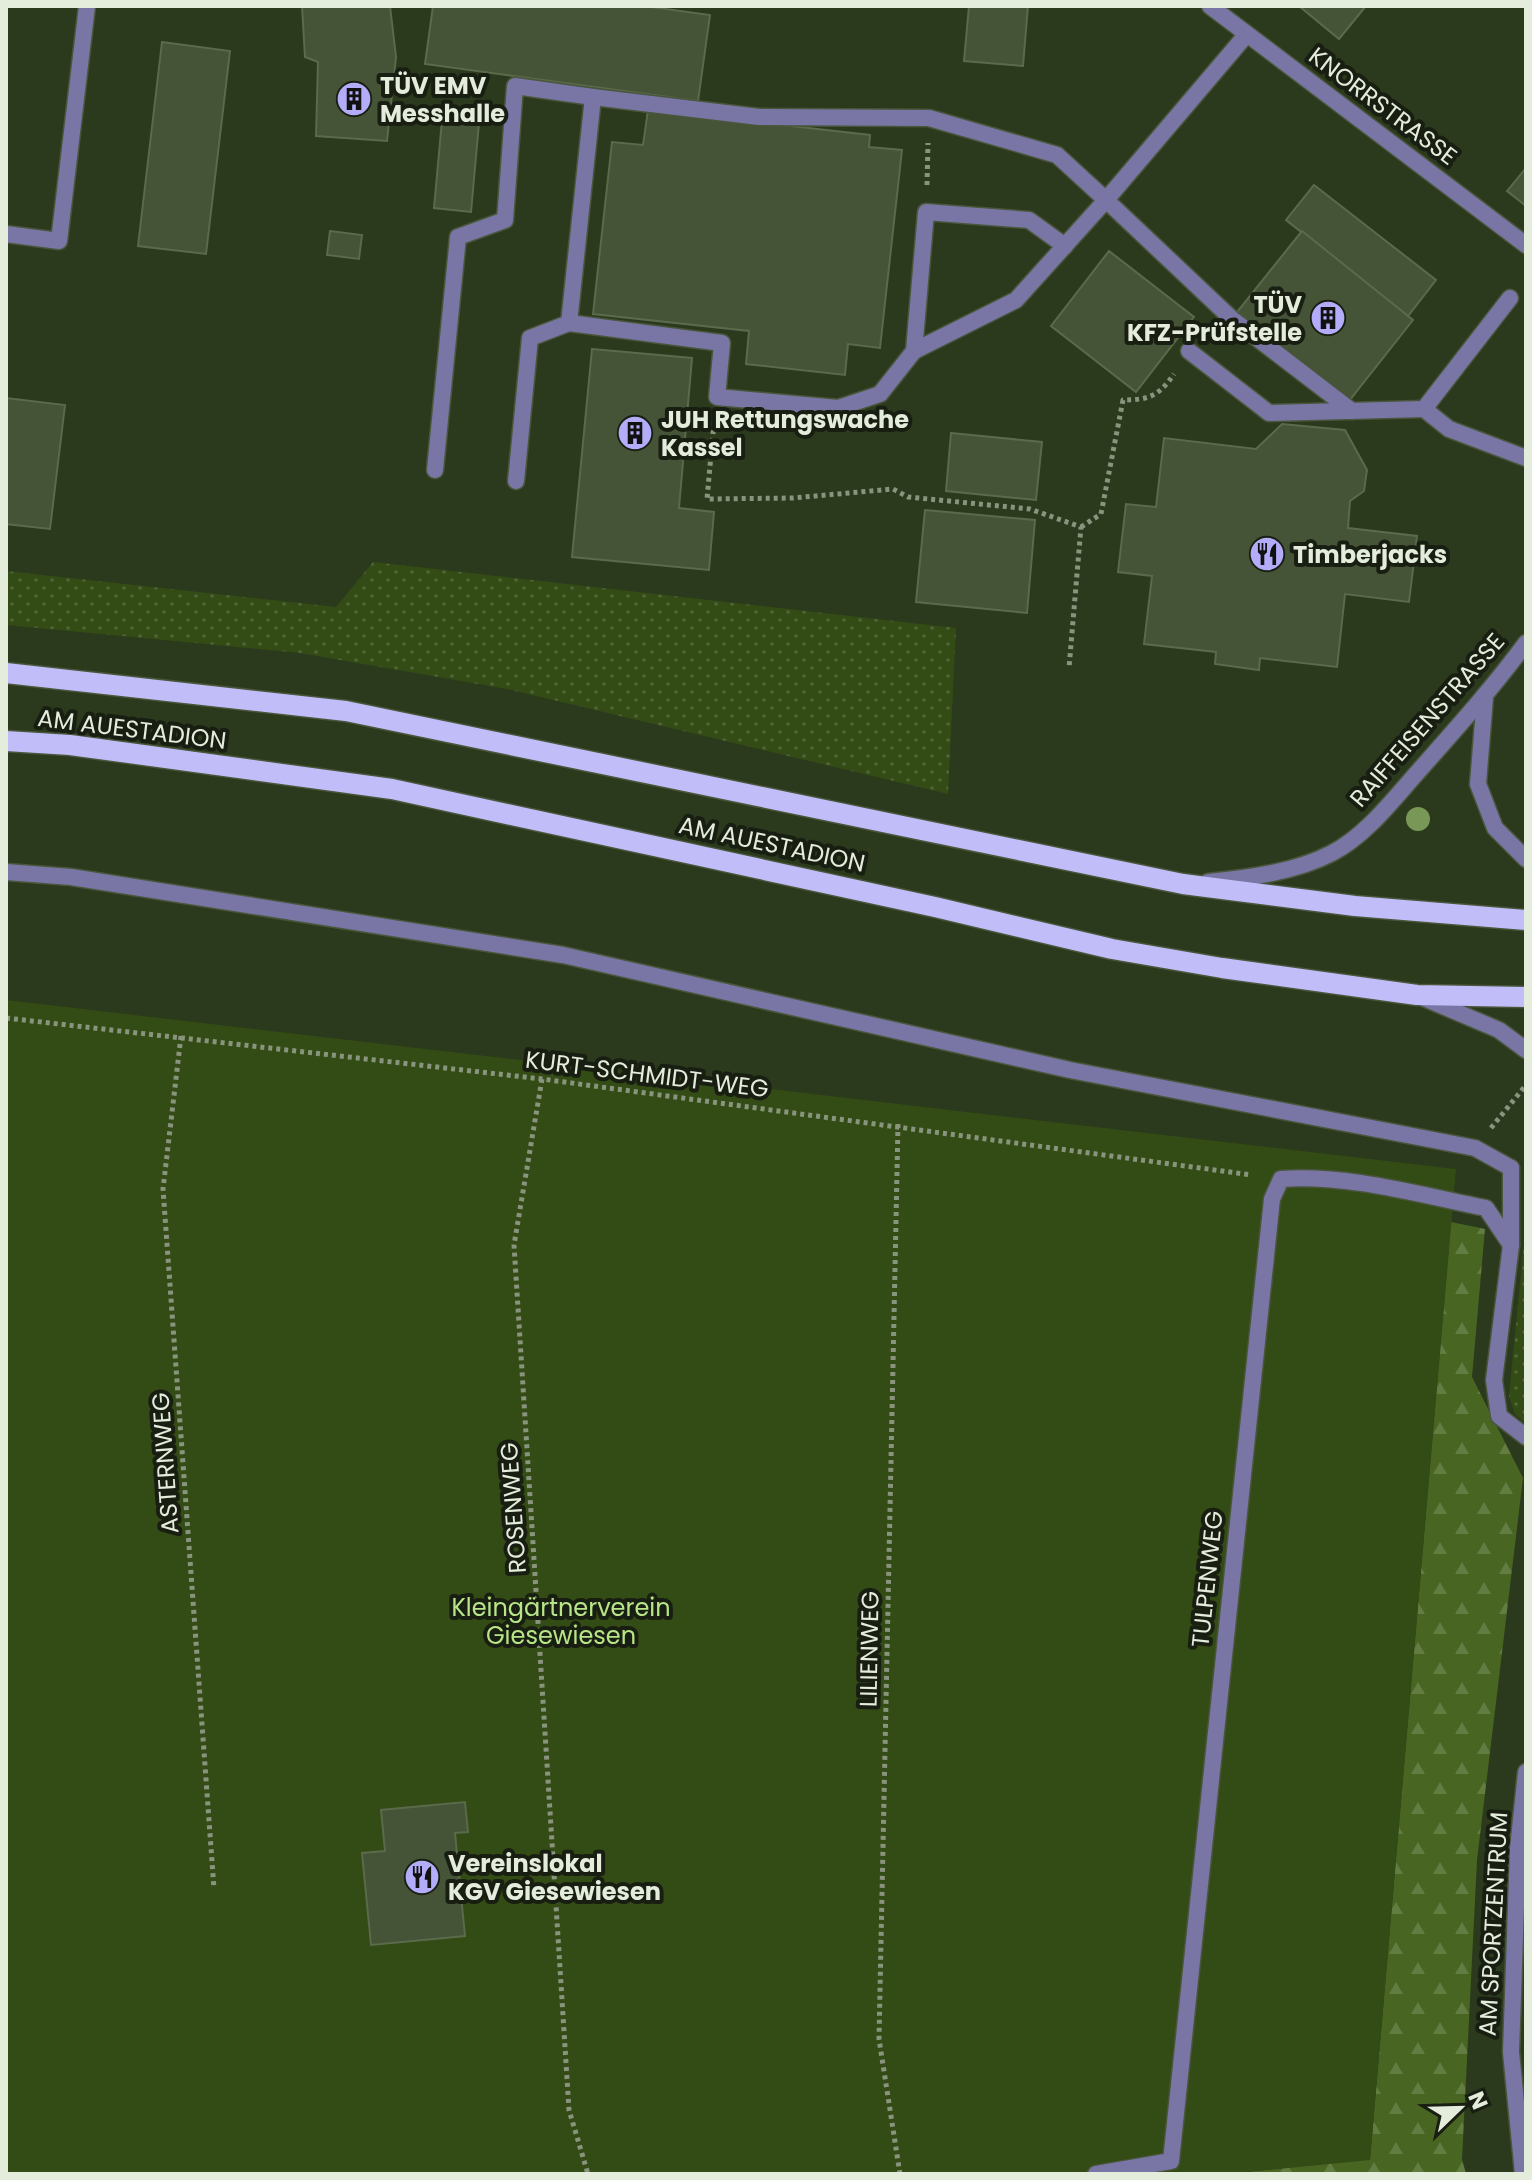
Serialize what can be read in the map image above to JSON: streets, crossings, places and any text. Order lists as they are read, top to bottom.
{
  "streets": {
    "main road": ["AM AUESTADION"],
    "street": [
      "KNORRSTRASSE",
      "RAIFFEISENSTRASSE",
      "TULPENWEG",
      "AM SPORTZENTRUM"
    ],
    "path": [
      "KURT-SCHMIDT-WEG",
      "ASTERNWEG",
      "ROSENWEG",
      "LILIENWEG"
    ]
  },
  "crossings": [
    ["RAIFFEISENSTRASSE", "AM AUESTADION"],
    ["KURT-SCHMIDT-WEG", "ASTERNWEG"],
    ["KURT-SCHMIDT-WEG", "ROSENWEG"],
    ["KURT-SCHMIDT-WEG", "TULPENWEG"],
    ["KURT-SCHMIDT-WEG", "LILIENWEG"]
  ],
  "parks": ["Kleingärtnerverein Giesewiesen"],
  "places": {
    "building": ["TÜV EMV Messhalle", "TÜV KFZ-Prüfstelle", "JUH Rettungswache Kassel"],
    "restaurant": ["Timberjacks", "Vereinslokal KGV Giesewiesen"]
  },
  "north": "top right"
}
